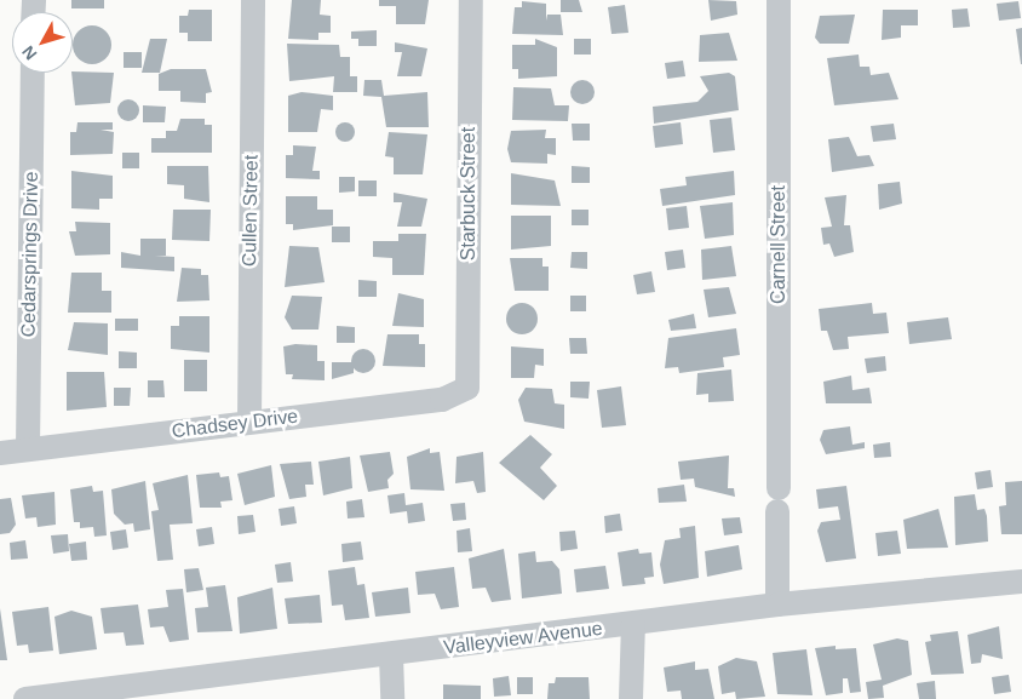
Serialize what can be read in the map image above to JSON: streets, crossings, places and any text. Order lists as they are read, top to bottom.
{
  "streets": {
    "street": [
      "Starbuck Street",
      "Cullen Street",
      "Carnell Street",
      "Cedarsprings Drive",
      "Chadsey Drive",
      "Valleyview Avenue"
    ]
  },
  "crossings": [
    ["Starbuck Street", "Chadsey Drive"],
    ["Cullen Street", "Chadsey Drive"],
    ["Carnell Street", "Valleyview Avenue"],
    ["Cedarsprings Drive", "Chadsey Drive"]
  ],
  "north": "bottom left"
}
